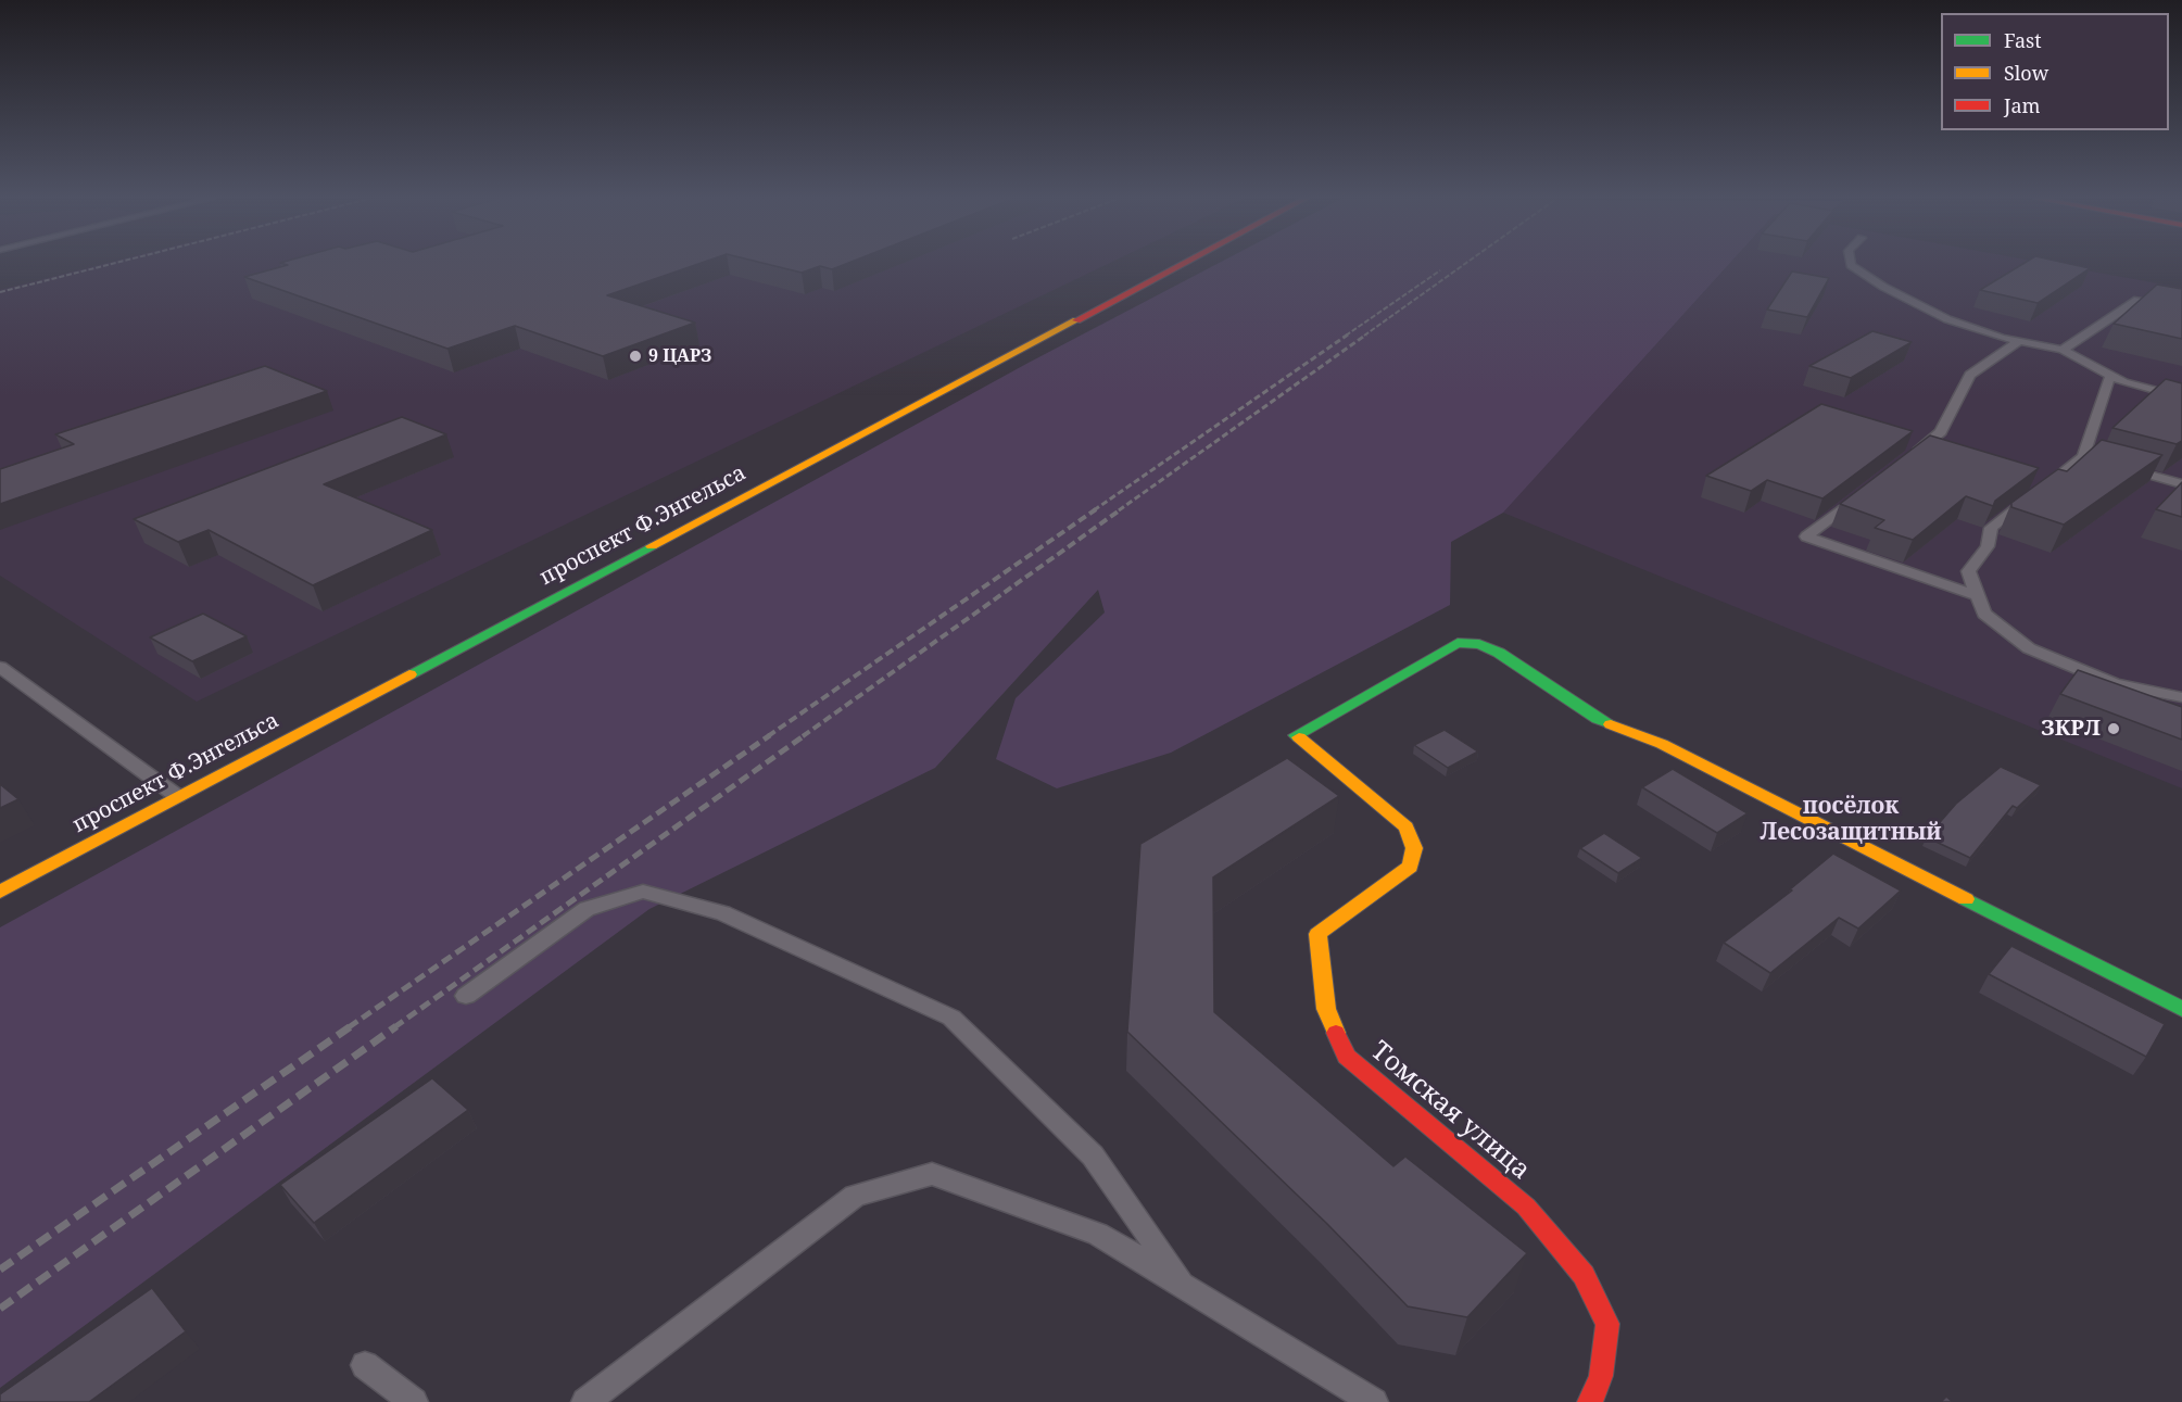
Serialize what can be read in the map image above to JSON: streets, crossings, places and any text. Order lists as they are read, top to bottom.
{
  "streets": {
    "street": ["проспект Ф.Энгельса", "Томская улица"]
  },
  "districts": ["посёлок Лесозащитный"],
  "places": ["9 ЦАРЗ", "ЗКРЛ"],
  "legend": ["Fast", "Slow", "Jam"]
}
